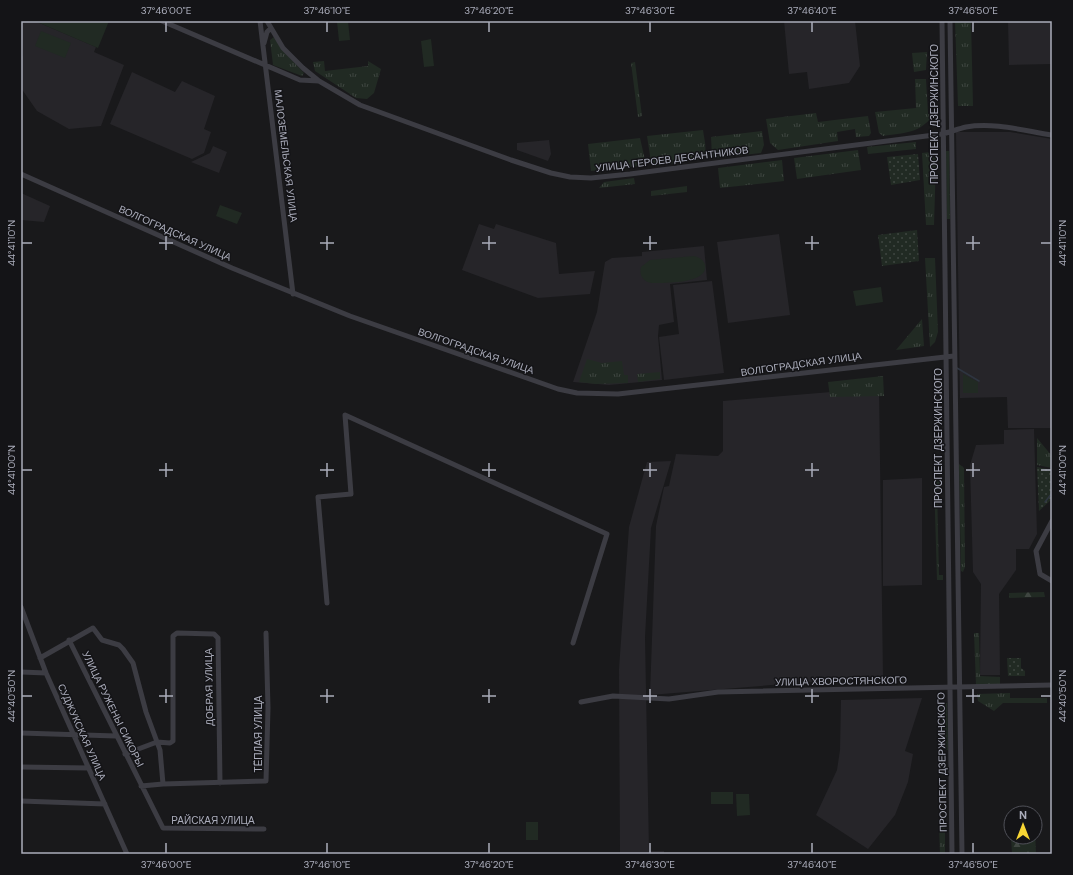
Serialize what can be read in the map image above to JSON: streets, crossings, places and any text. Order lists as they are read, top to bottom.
{
  "streets": {
    "street": [
      "ПРОСПЕКТ ДЗЕРЖИНСКОГО",
      "МАЛОЗЕМЕЛЬСКАЯ УЛИЦА",
      "УЛИЦА ГЕРОЕВ ДЕСАНТНИКОВ",
      "ВОЛГОГРАДСКАЯ УЛИЦА",
      "УЛИЦА ХВОРОСТЯНСКОГО",
      "ДОБРАЯ УЛИЦА",
      "УЛИЦА РУЖЕНЫ СИКОРЫ",
      "СУДЖУКСКАЯ УЛИЦА",
      "ТЁПЛАЯ УЛИЦА",
      "РАЙСКАЯ УЛИЦА"
    ]
  },
  "crossings": [
    ["ПРОСПЕКТ ДЗЕРЖИНСКОГО", "УЛИЦА ГЕРОЕВ ДЕСАНТНИКОВ"],
    ["ПРОСПЕКТ ДЗЕРЖИНСКОГО", "ВОЛГОГРАДСКАЯ УЛИЦА"],
    ["ПРОСПЕКТ ДЗЕРЖИНСКОГО", "УЛИЦА ХВОРОСТЯНСКОГО"],
    ["МАЛОЗЕМЕЛЬСКАЯ УЛИЦА", "УЛИЦА ГЕРОЕВ ДЕСАНТНИКОВ"],
    ["МАЛОЗЕМЕЛЬСКАЯ УЛИЦА", "ВОЛГОГРАДСКАЯ УЛИЦА"],
    ["ДОБРАЯ УЛИЦА", "ТЁПЛАЯ УЛИЦА"],
    ["УЛИЦА РУЖЕНЫ СИКОРЫ", "ТЁПЛАЯ УЛИЦА"],
    ["УЛИЦА РУЖЕНЫ СИКОРЫ", "РАЙСКАЯ УЛИЦА"]
  ],
  "north": "top",
  "coordinates": [
    "37°46'00\"E",
    "37°46'10\"E",
    "37°46'20\"E",
    "37°46'30\"E",
    "37°46'40\"E",
    "37°46'50\"E",
    "44°41'10\"N",
    "44°41'00\"N",
    "44°40'50\"N"
  ]
}
